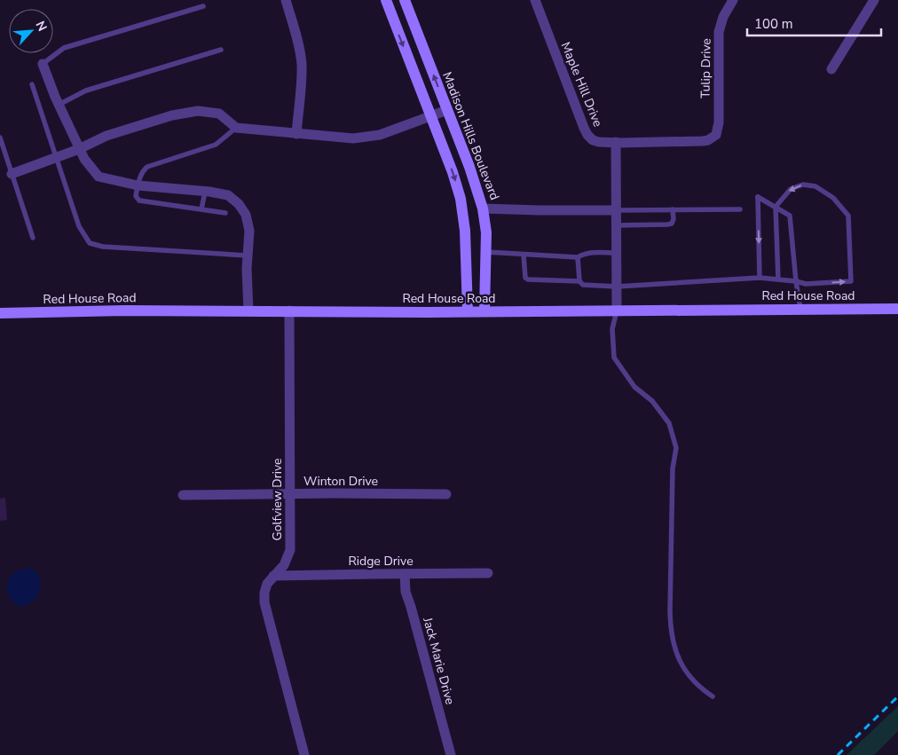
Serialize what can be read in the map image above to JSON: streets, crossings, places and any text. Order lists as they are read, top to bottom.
{
  "streets": {
    "main road": ["Madison Hills Boulevard", "Red House Road"],
    "street": [
      "Tulip Drive",
      "Maple Hill Drive",
      "Winton Drive",
      "Golfview Drive",
      "Ridge Drive",
      "Jack Marie Drive"
    ]
  },
  "crossings": [
    ["Tulip Drive", "Maple Hill Drive"],
    ["Madison Hills Boulevard", "Red House Road"],
    ["Red House Road", "Golfview Drive"],
    ["Winton Drive", "Golfview Drive"],
    ["Golfview Drive", "Ridge Drive"],
    ["Ridge Drive", "Jack Marie Drive"]
  ],
  "scale_bar": "100 m",
  "north": "top right"
}
